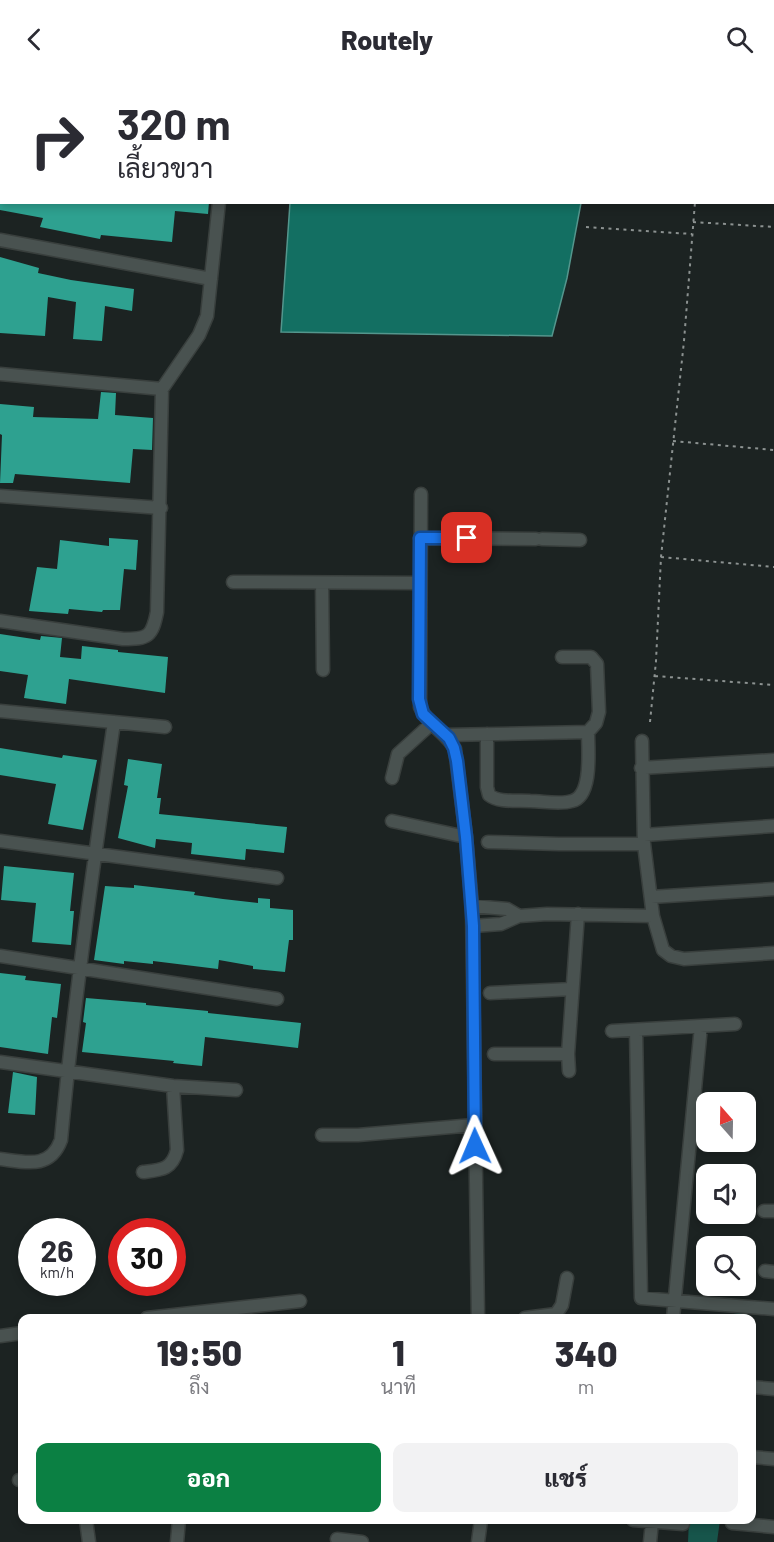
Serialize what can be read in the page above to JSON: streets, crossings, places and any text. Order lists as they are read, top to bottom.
{
  "north": "top",
  "page": {
    "header": "Routely",
    "turn": ["320 m", "เลี้ยวขวา"],
    "speed": "26 km/h",
    "limit": "30",
    "eta": [
      "19:50",
      "ถึง",
      "1",
      "นาที",
      "340",
      "m"
    ],
    "buttons": ["ออก", "แชร์"]
  }
}
